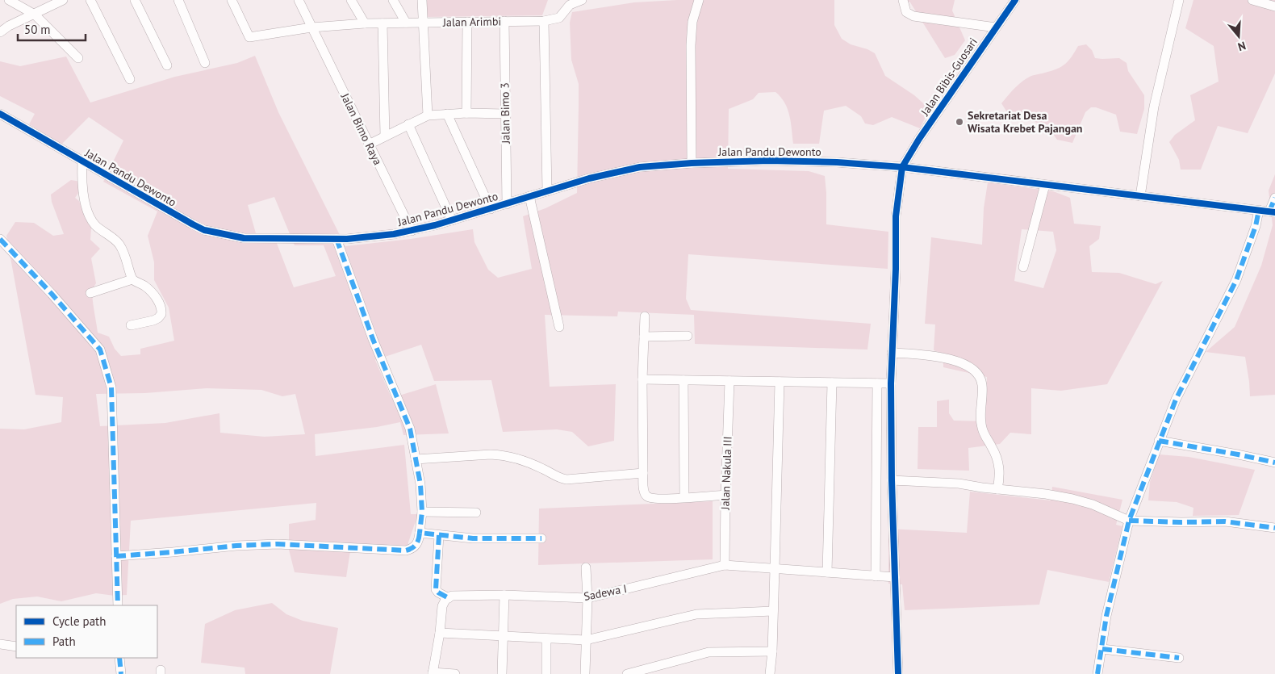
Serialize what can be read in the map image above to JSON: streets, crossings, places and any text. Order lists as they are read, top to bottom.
{
  "streets": {
    "street": [
      "Jalan Arimbi",
      "Jalan Bibis-Guosari",
      "Jalan Bimo 3",
      "Jalan Bimo Raya",
      "Jalan Pandu Dewonto",
      "Jalan Nakula III",
      "Sadewa I"
    ]
  },
  "crossings": [
    ["Jalan Arimbi", "Jalan Bimo 3"],
    ["Jalan Arimbi", "Jalan Bimo Raya"],
    ["Jalan Bibis-Guosari", "Jalan Pandu Dewonto"],
    ["Jalan Bimo 3", "Jalan Pandu Dewonto"],
    ["Jalan Bimo Raya", "Jalan Pandu Dewonto"],
    ["Jalan Nakula III", "Sadewa I"]
  ],
  "places": ["Sekretariat Desa Wisata Krebet Pajangan"],
  "legend": ["Cycle path", "Path"],
  "scale_bar": "50 m",
  "north": "bottom"
}
